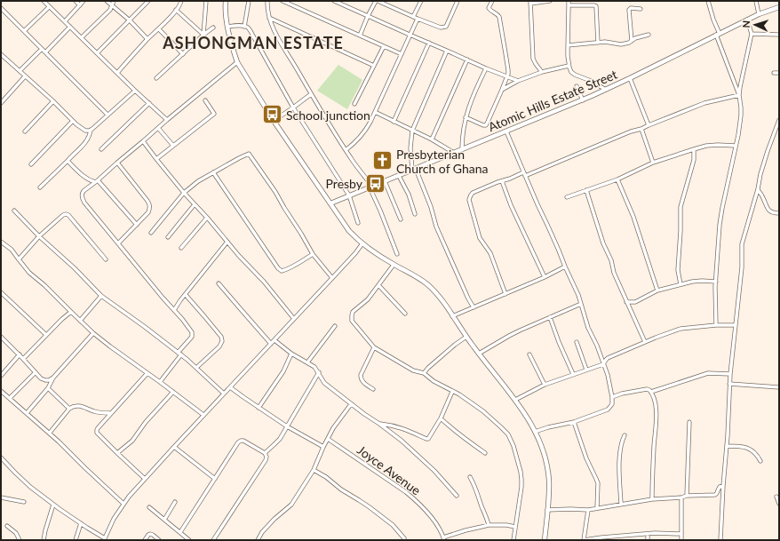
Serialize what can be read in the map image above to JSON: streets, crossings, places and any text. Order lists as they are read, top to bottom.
{
  "streets": {
    "street": ["Atomic Hills Estate Street", "Joyce Avenue"]
  },
  "districts": ["ASHONGMAN ESTATE"],
  "places": {
    "bus stop": ["School junction", "Presby"],
    "church": ["Presbyterian Church of Ghana"]
  },
  "north": "left"
}
